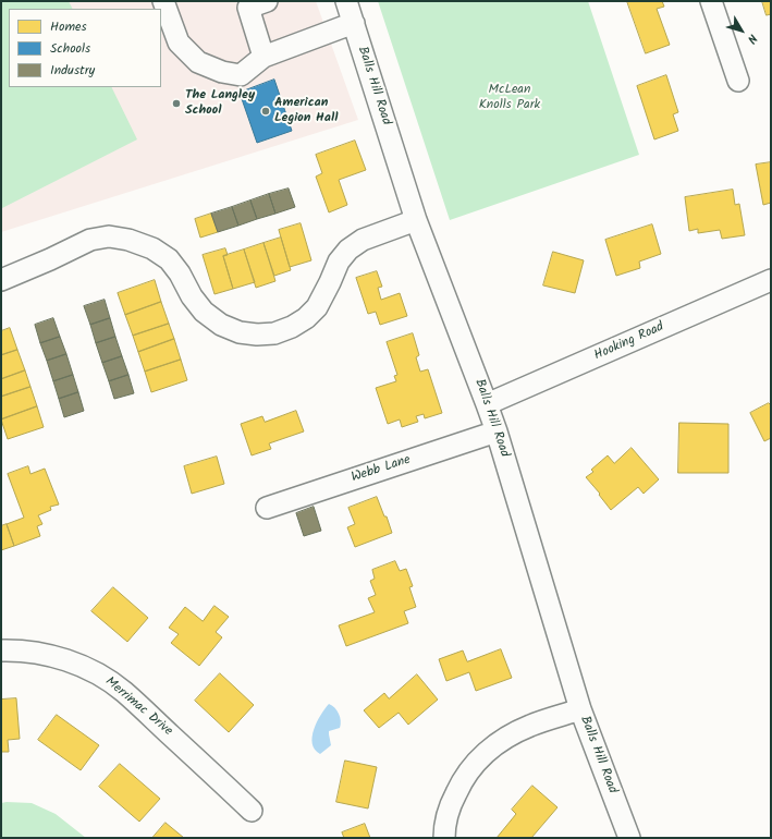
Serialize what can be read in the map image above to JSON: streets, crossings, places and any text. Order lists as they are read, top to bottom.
{
  "streets": {
    "street": [
      "Balls Hill Road",
      "Hooking Road",
      "Webb Lane",
      "Merrimac Drive"
    ]
  },
  "crossings": [
    ["Balls Hill Road", "Hooking Road"],
    ["Balls Hill Road", "Webb Lane"]
  ],
  "parks": ["McLean Knolls Park"],
  "places": ["The Langley School", "American Legion Hall"],
  "legend": ["Homes", "Schools", "Industry"],
  "north": "bottom right"
}
